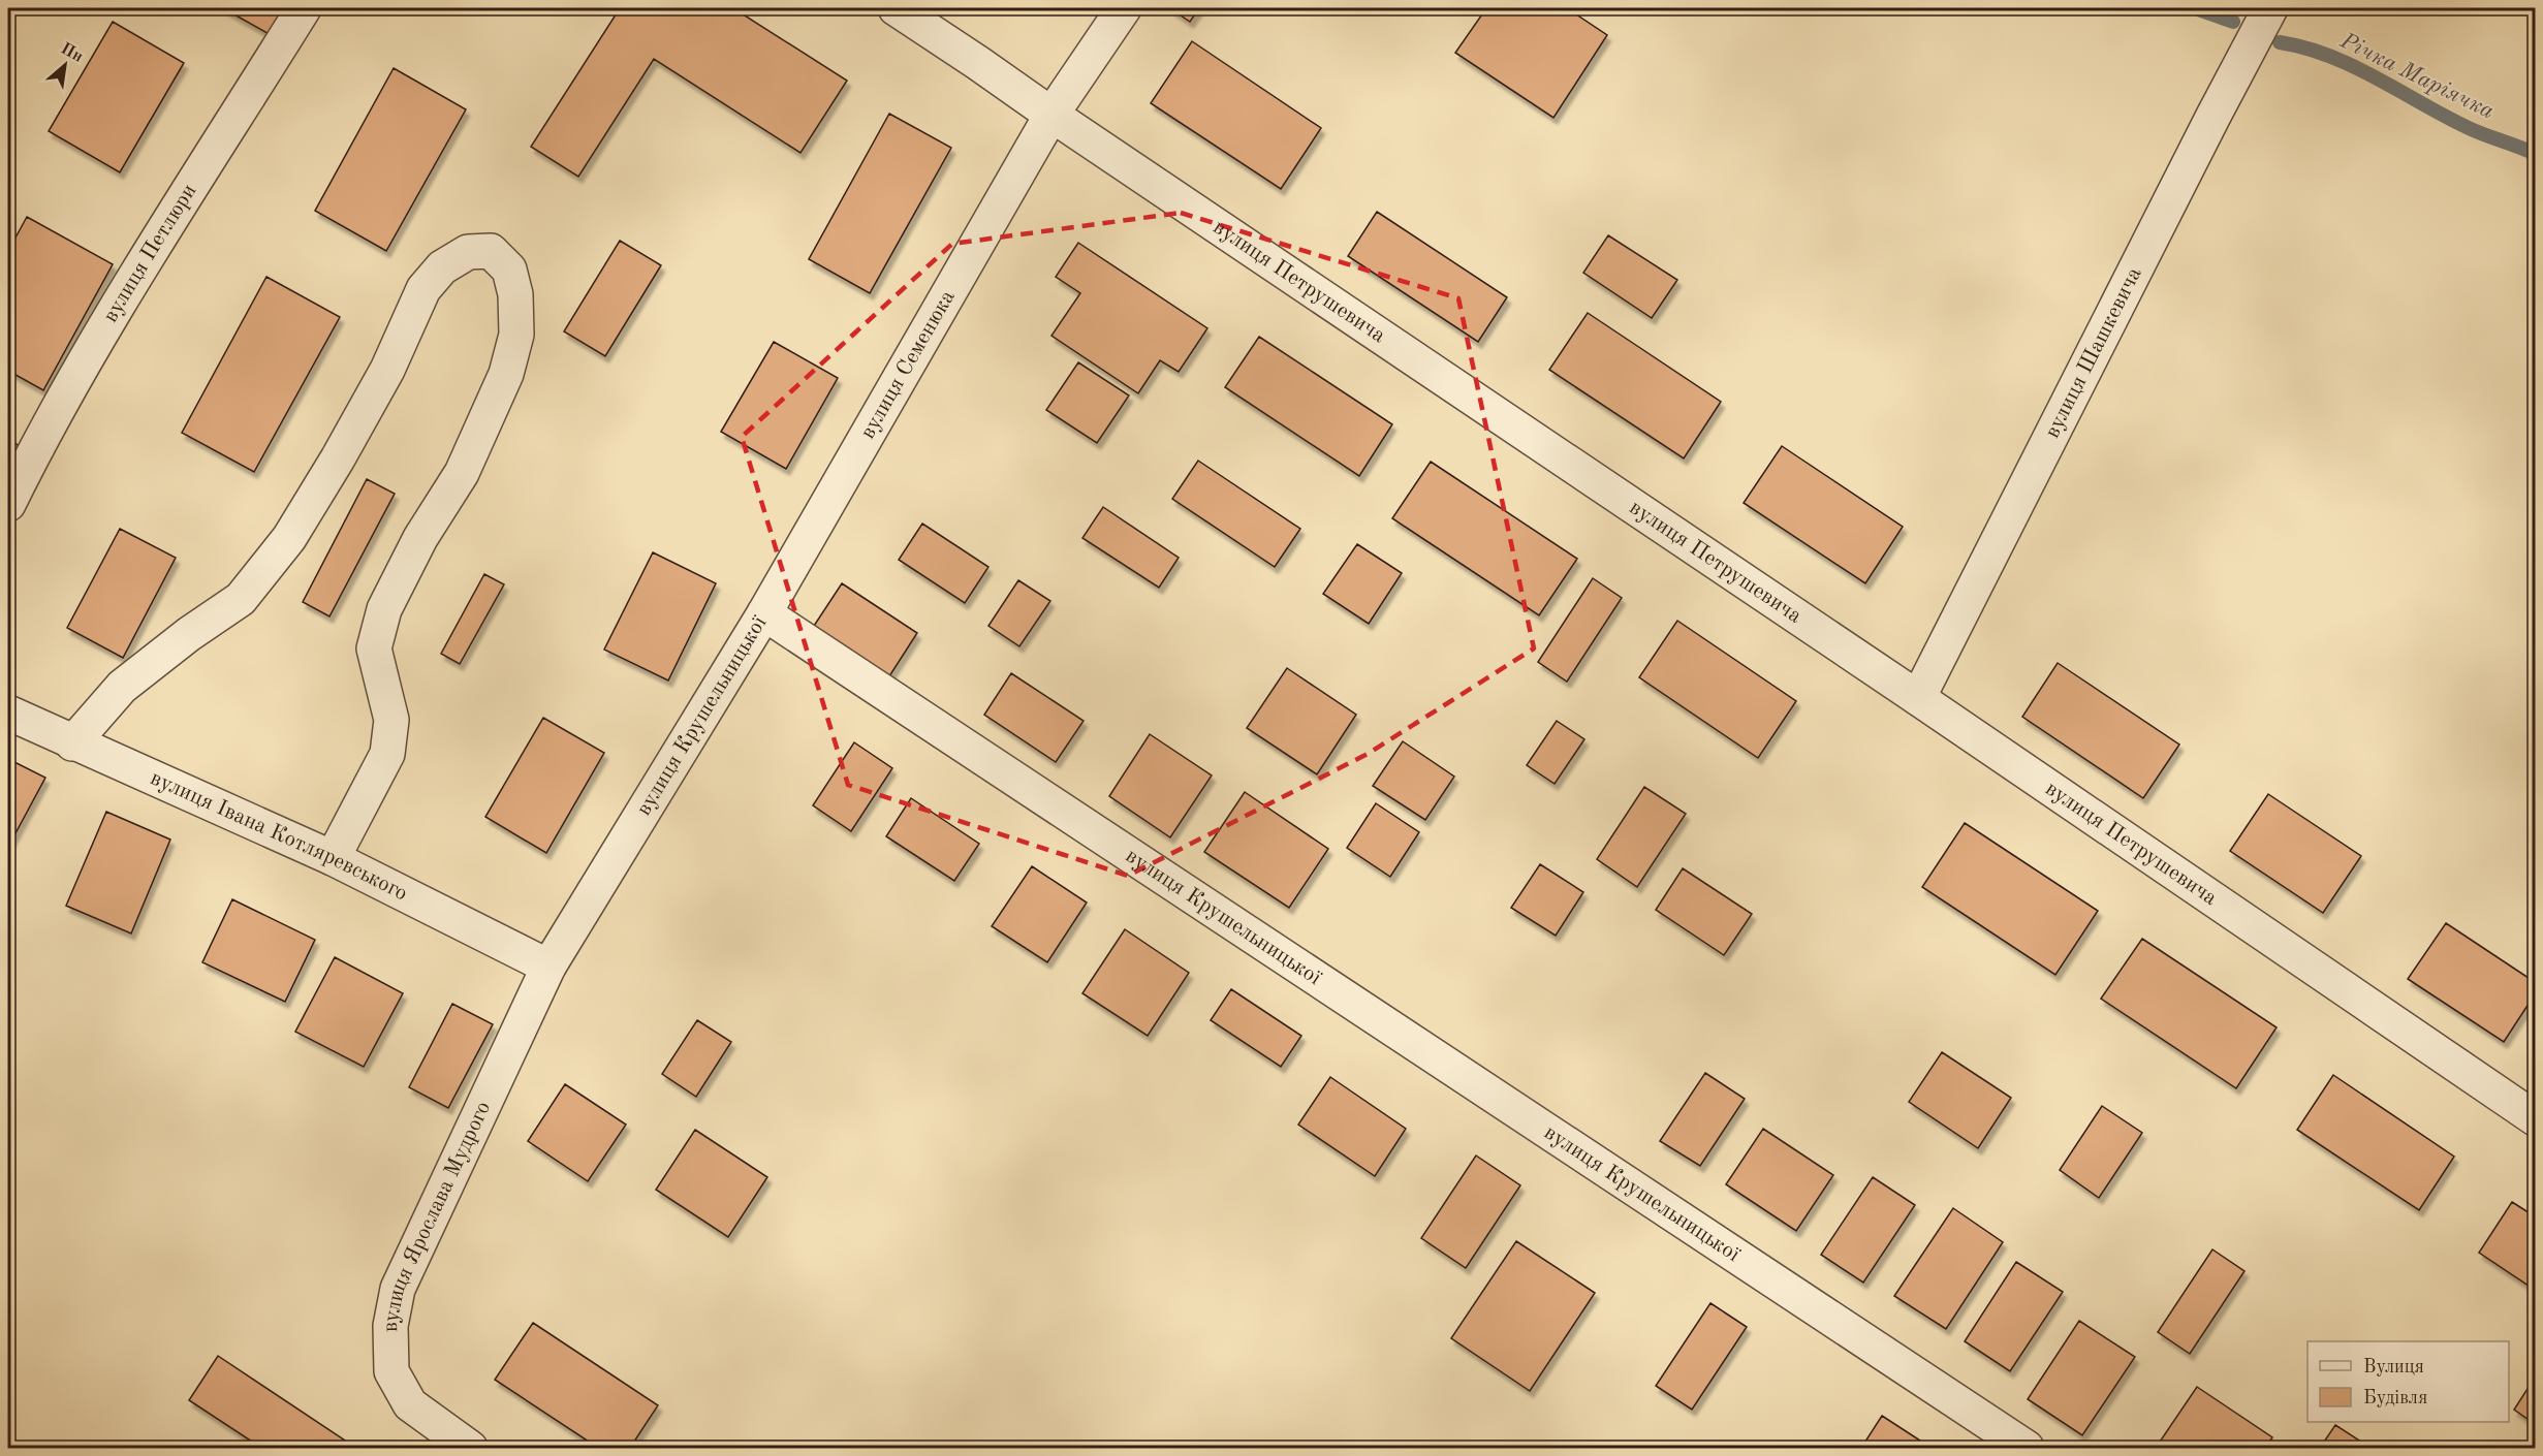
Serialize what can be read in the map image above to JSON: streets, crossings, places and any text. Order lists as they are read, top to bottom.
{
  "streets": {
    "street": [
      "вулиця Петлюри",
      "вулиця Петрушевича",
      "вулиця Шашкевича",
      "вулиця Семенюка",
      "вулиця Крушельницької",
      "вулиця Івана Котляревського",
      "вулиця Ярослава Мудрого"
    ]
  },
  "crossings": [
    ["вулиця Петрушевича", "вулиця Шашкевича"],
    ["вулиця Петрушевича", "вулиця Семенюка"],
    ["вулиця Семенюка", "вулиця Крушельницької"],
    ["вулиця Крушельницької", "вулиця Івана Котляревського"],
    ["вулиця Крушельницької", "вулиця Ярослава Мудрого"],
    ["вулиця Івана Котляревського", "вулиця Ярослава Мудрого"]
  ],
  "water": ["Річка Маріячка"],
  "legend": ["Вулиця", "Будівля"],
  "north": "top right"
}
